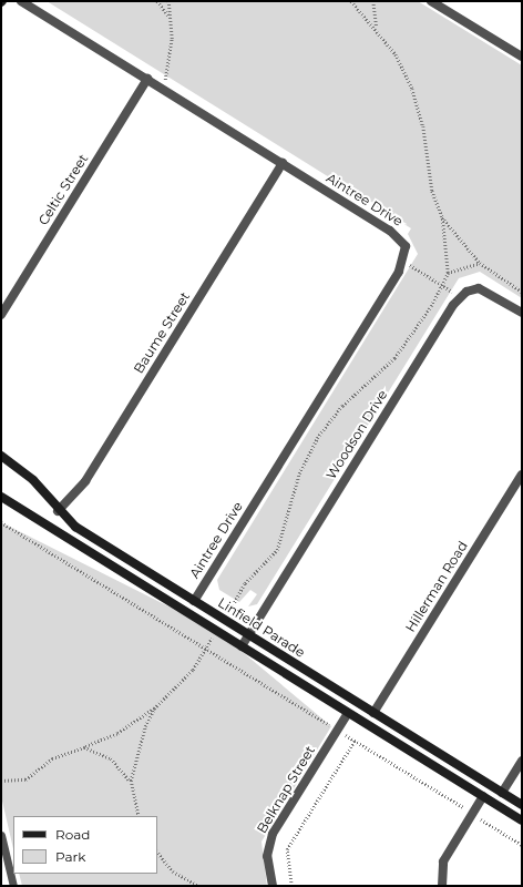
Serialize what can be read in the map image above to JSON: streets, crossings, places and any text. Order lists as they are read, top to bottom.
{
  "streets": {
    "street": [
      "Celtic Street",
      "Aintree Drive",
      "Baume Street",
      "Woodson Drive",
      "Hillerman Road",
      "Linfield Parade",
      "Belknap Street"
    ]
  },
  "crossings": [
    ["Celtic Street", "Aintree Drive"],
    ["Aintree Drive", "Baume Street"],
    ["Aintree Drive", "Linfield Parade"],
    ["Baume Street", "Linfield Parade"],
    ["Woodson Drive", "Linfield Parade"],
    ["Hillerman Road", "Linfield Parade"],
    ["Linfield Parade", "Belknap Street"]
  ],
  "legend": ["Road", "Park"]
}
